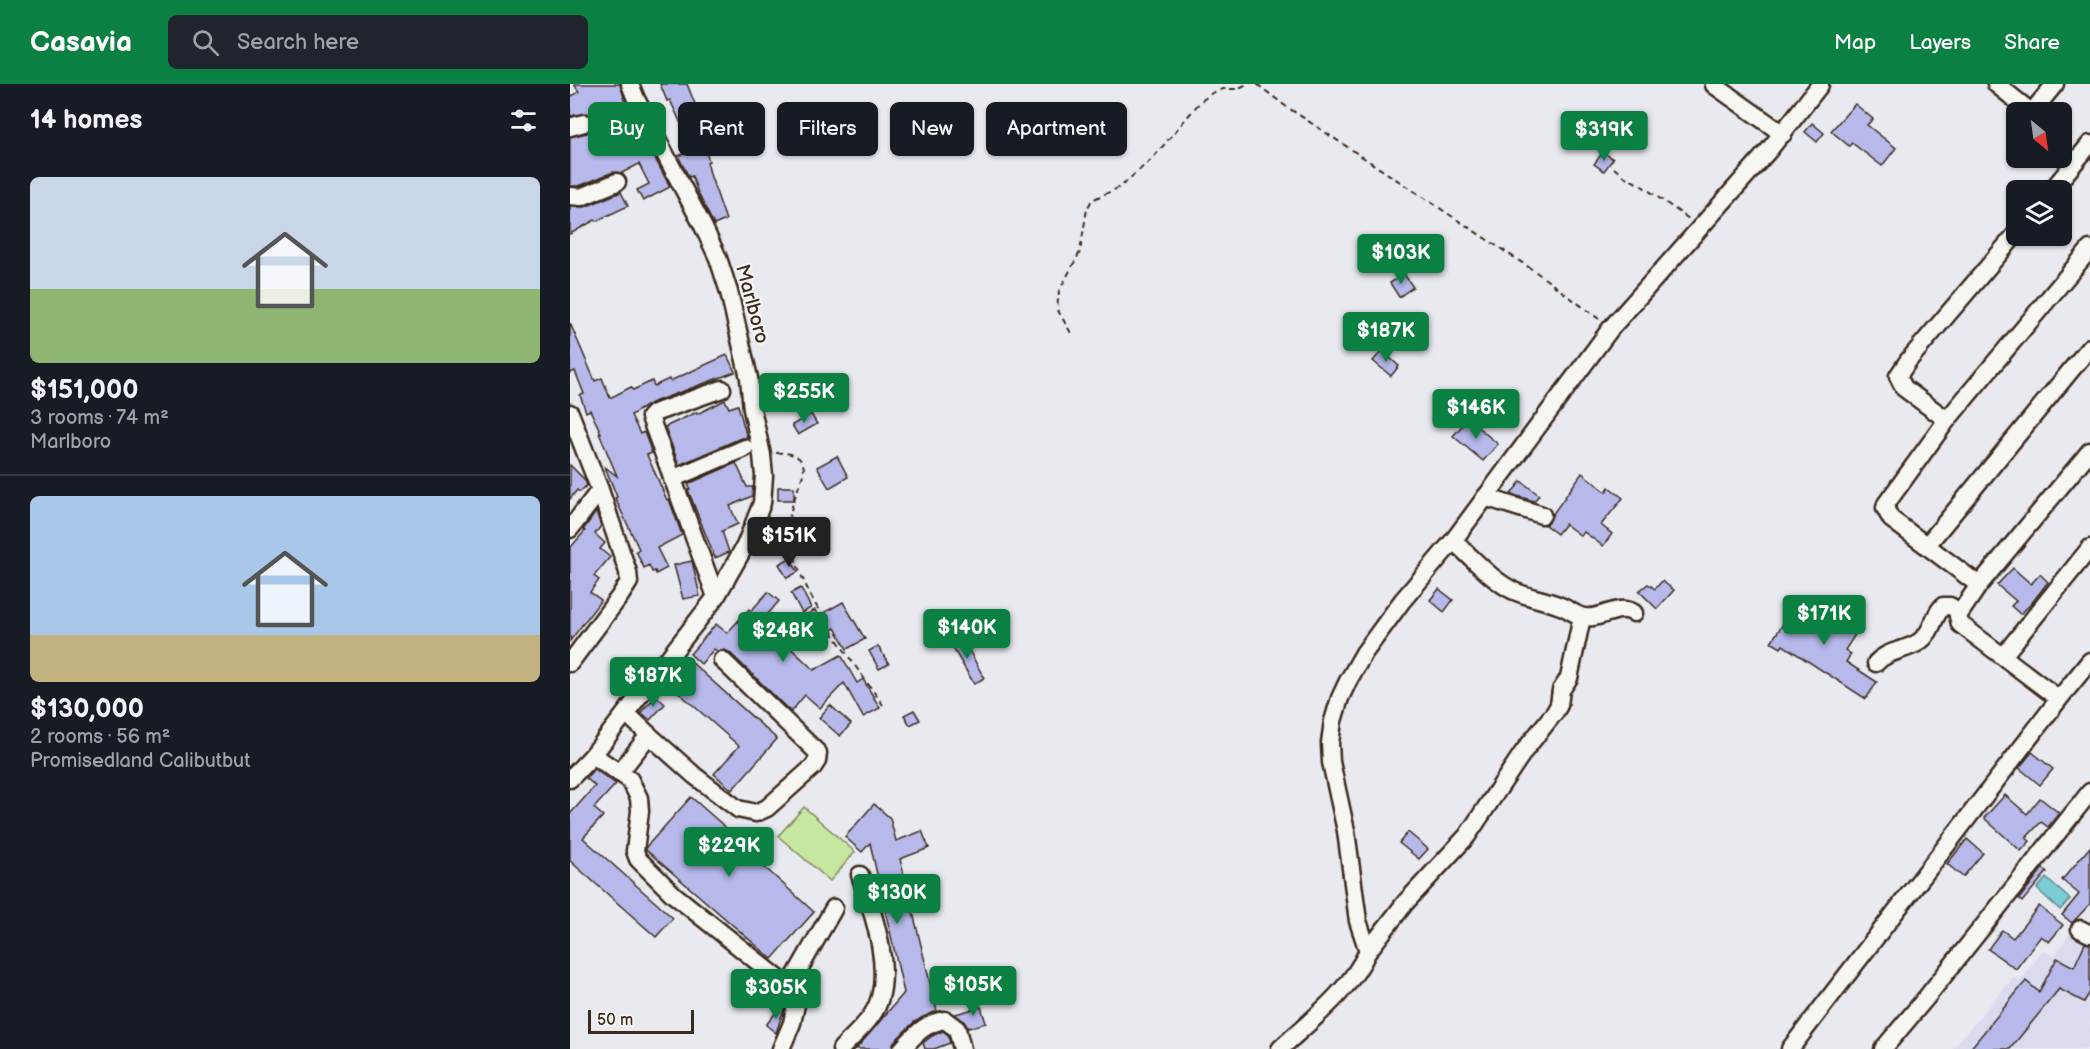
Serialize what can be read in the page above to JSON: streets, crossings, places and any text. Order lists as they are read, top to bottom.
{
  "streets": {
    "street": ["Marlboro"]
  },
  "scale_bar": "50 m",
  "north": "bottom right",
  "page": {
    "header": "Casavia",
    "search": "Search here",
    "nav": ["Map", "Layers", "Share"],
    "heading": "14 homes",
    "chip": [
      "Buy",
      "Rent",
      "Filters",
      "New",
      "Apartment"
    ],
    "price": [
      "$319K",
      "$103K",
      "$187K",
      "$255K",
      "$146K",
      "$151K",
      "$171K",
      "$140K",
      "$248K",
      "$187K",
      "$229K",
      "$130K",
      "$105K",
      "$305K"
    ],
    "list": [
      {
        "name": "$151,000",
        "note": "3 rooms · 74 m² · Marlboro"
      },
      {
        "name": "$130,000",
        "note": "2 rooms · 56 m² · Promisedland Calibutbut"
      }
    ],
    "scale": "50 m"
  }
}
